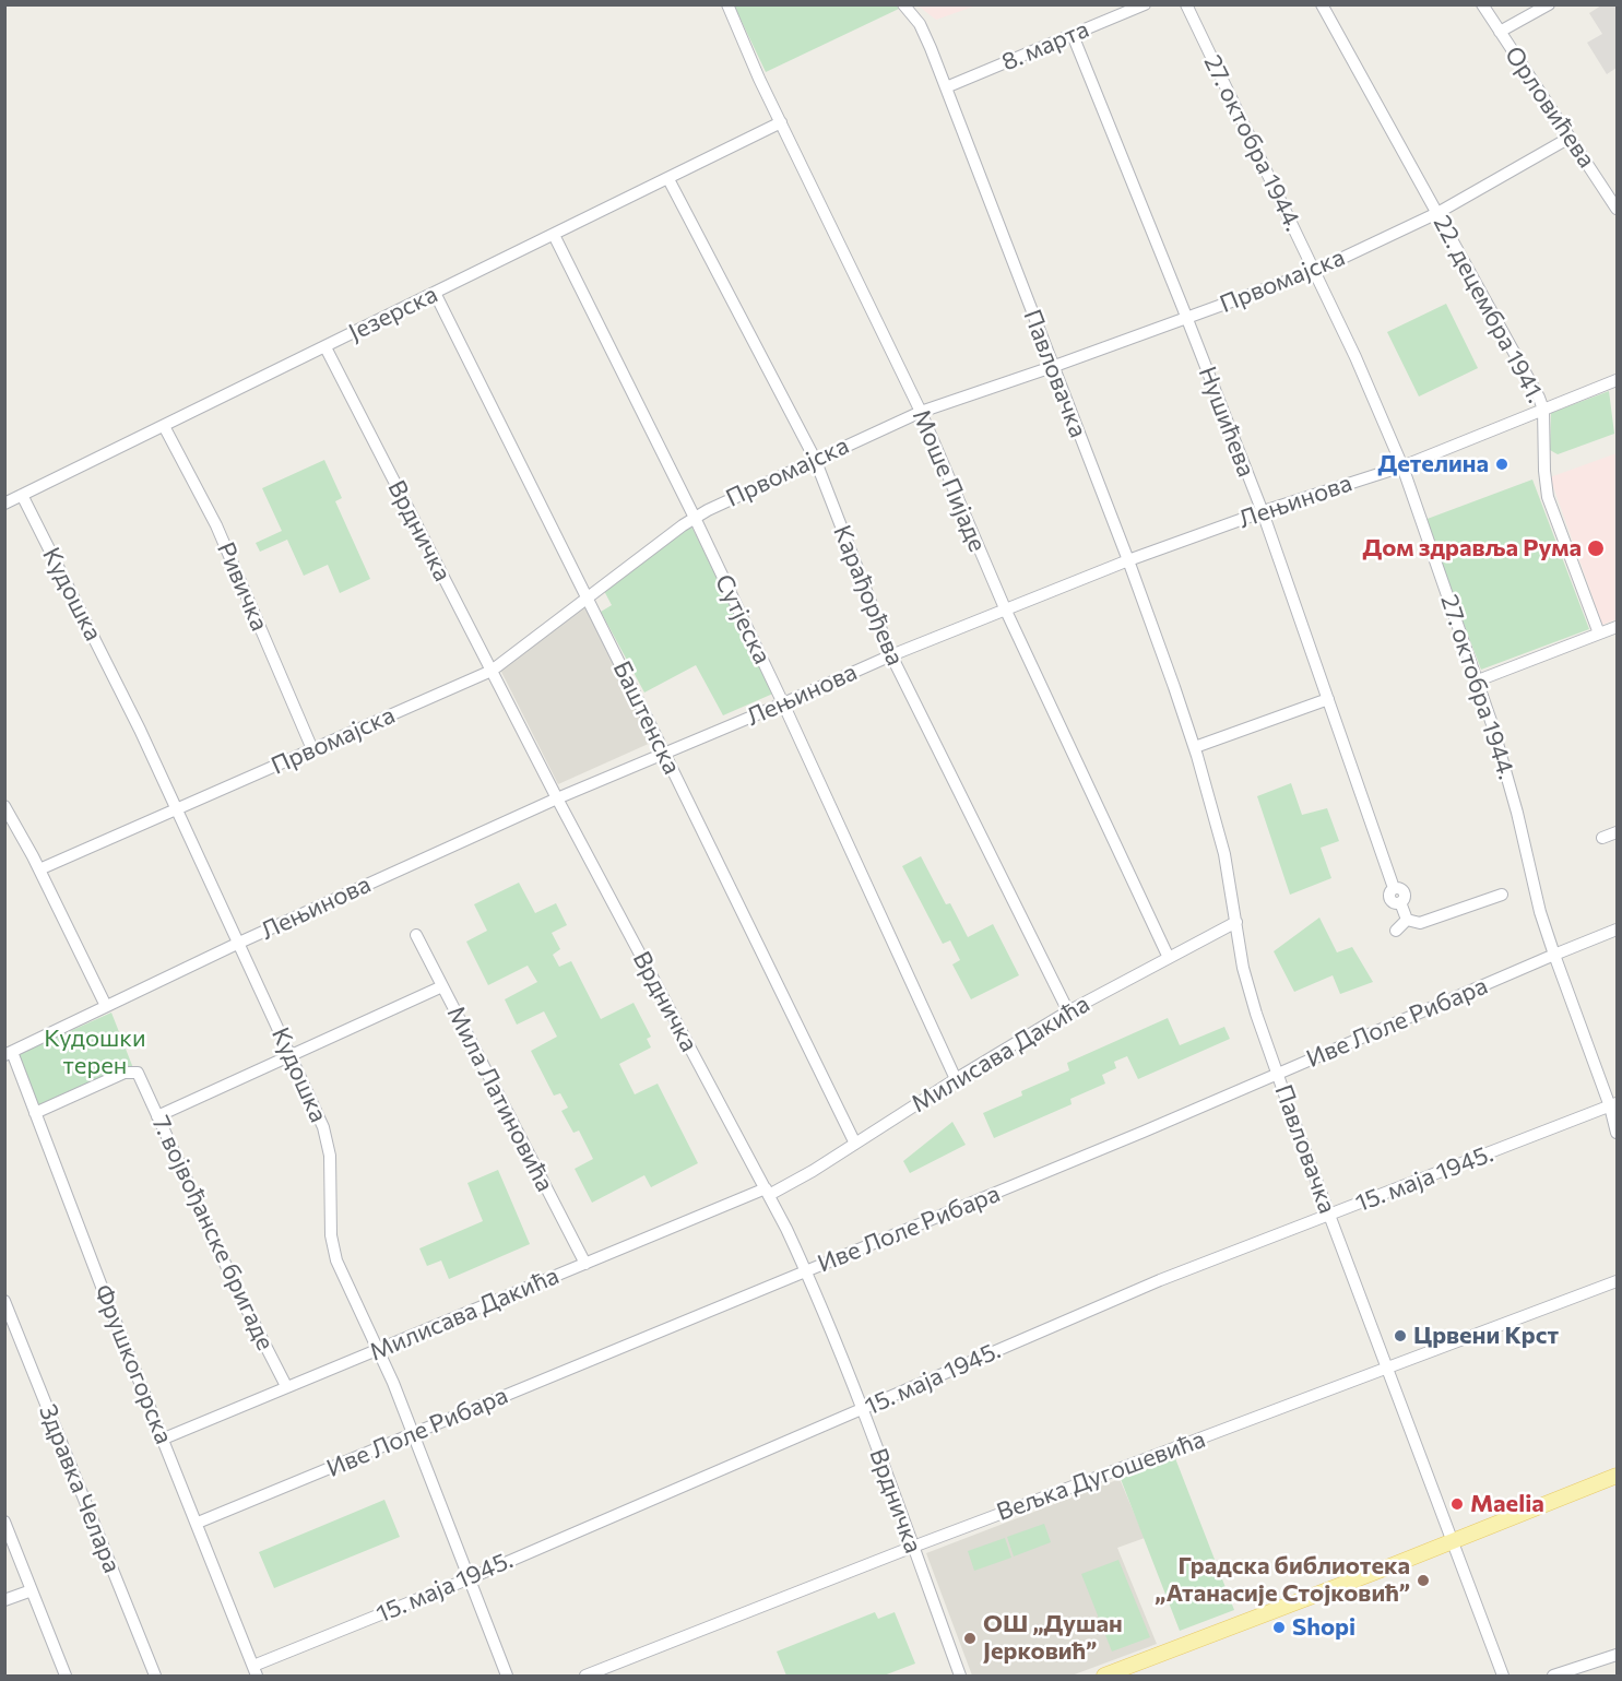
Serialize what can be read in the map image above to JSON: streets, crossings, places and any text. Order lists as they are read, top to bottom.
{
  "streets": {
    "street": [
      "8. марта",
      "Орловићева",
      "27. октобра 1944.",
      "Првомајска",
      "22. децембра 1941.",
      "Језерска",
      "Павловачка",
      "Нушићева",
      "Моше Пијаде",
      "Лењинова",
      "Врдничка",
      "Ривичка",
      "Кудошка",
      "Карађорђева",
      "Сутјеска",
      "Баштенска",
      "Иве Лоле Рибара",
      "Милисава Дакића",
      "Мила Латиновића",
      "15. маја 1945.",
      "7. војвођанске бригаде",
      "Фрушкогорска",
      "Вељка Дугошевића",
      "Здравка Челара"
    ]
  },
  "crossings": [
    ["8. марта", "Павловачка"],
    ["8. марта", "Нушићева"],
    ["Орловићева", "Првомајска"],
    ["27. октобра 1944.", "Првомајска"],
    ["27. октобра 1944.", "Лењинова"],
    ["27. октобра 1944.", "Иве Лоле Рибара"],
    ["27. октобра 1944.", "15. маја 1945."],
    ["Првомајска", "22. децембра 1941."],
    ["Првомајска", "Павловачка"],
    ["Првомајска", "Нушићева"],
    ["Првомајска", "Моше Пијаде"],
    ["Првомајска", "Врдничка"],
    ["Првомајска", "Ривичка"],
    ["Првомајска", "Кудошка"],
    ["Првомајска", "Карађорђева"],
    ["Првомајска", "Сутјеска"],
    ["Првомајска", "Баштенска"],
    ["22. децембра 1941.", "Лењинова"],
    ["Језерска", "Моше Пијаде"],
    ["Језерска", "Врдничка"],
    ["Језерска", "Ривичка"],
    ["Језерска", "Кудошка"],
    ["Језерска", "Карађорђева"],
    ["Језерска", "Сутјеска"],
    ["Језерска", "Баштенска"],
    ["Павловачка", "Лењинова"],
    ["Павловачка", "Иве Лоле Рибара"],
    ["Павловачка", "Милисава Дакића"],
    ["Павловачка", "15. маја 1945."],
    ["Павловачка", "Вељка Дугошевића"],
    ["Нушићева", "Лењинова"],
    ["Моше Пијаде", "Лењинова"],
    ["Моше Пијаде", "Милисава Дакића"],
    ["Лењинова", "Врдничка"],
    ["Лењинова", "Кудошка"],
    ["Лењинова", "Карађорђева"],
    ["Лењинова", "Сутјеска"],
    ["Лењинова", "Баштенска"],
    ["Лењинова", "Фрушкогорска"],
    ["Врдничка", "Иве Лоле Рибара"],
    ["Врдничка", "Милисава Дакића"],
    ["Врдничка", "15. маја 1945."],
    ["Врдничка", "Вељка Дугошевића"],
    ["Кудошка", "Иве Лоле Рибара"],
    ["Кудошка", "Милисава Дакића"],
    ["Кудошка", "15. маја 1945."],
    ["Карађорђева", "Милисава Дакића"],
    ["Сутјеска", "Милисава Дакића"],
    ["Баштенска", "Милисава Дакића"],
    ["Иве Лоле Рибара", "Фрушкогорска"],
    ["Милисава Дакића", "Мила Латиновића"],
    ["Милисава Дакића", "7. војвођанске бригаде"],
    ["Милисава Дакића", "Фрушкогорска"],
    ["15. маја 1945.", "Фрушкогорска"],
    ["7. војвођанске бригаде", "Фрушкогорска"]
  ],
  "parks": ["Кудошки терен"],
  "places": [
    "Детелина",
    "Дом здравља Рума",
    "Црвени Крст",
    "Maelia",
    "Градска библиотека „Атанасије Стојковић”",
    "Shopi",
    "ОШ „Душан Јерковић”"
  ]
}
